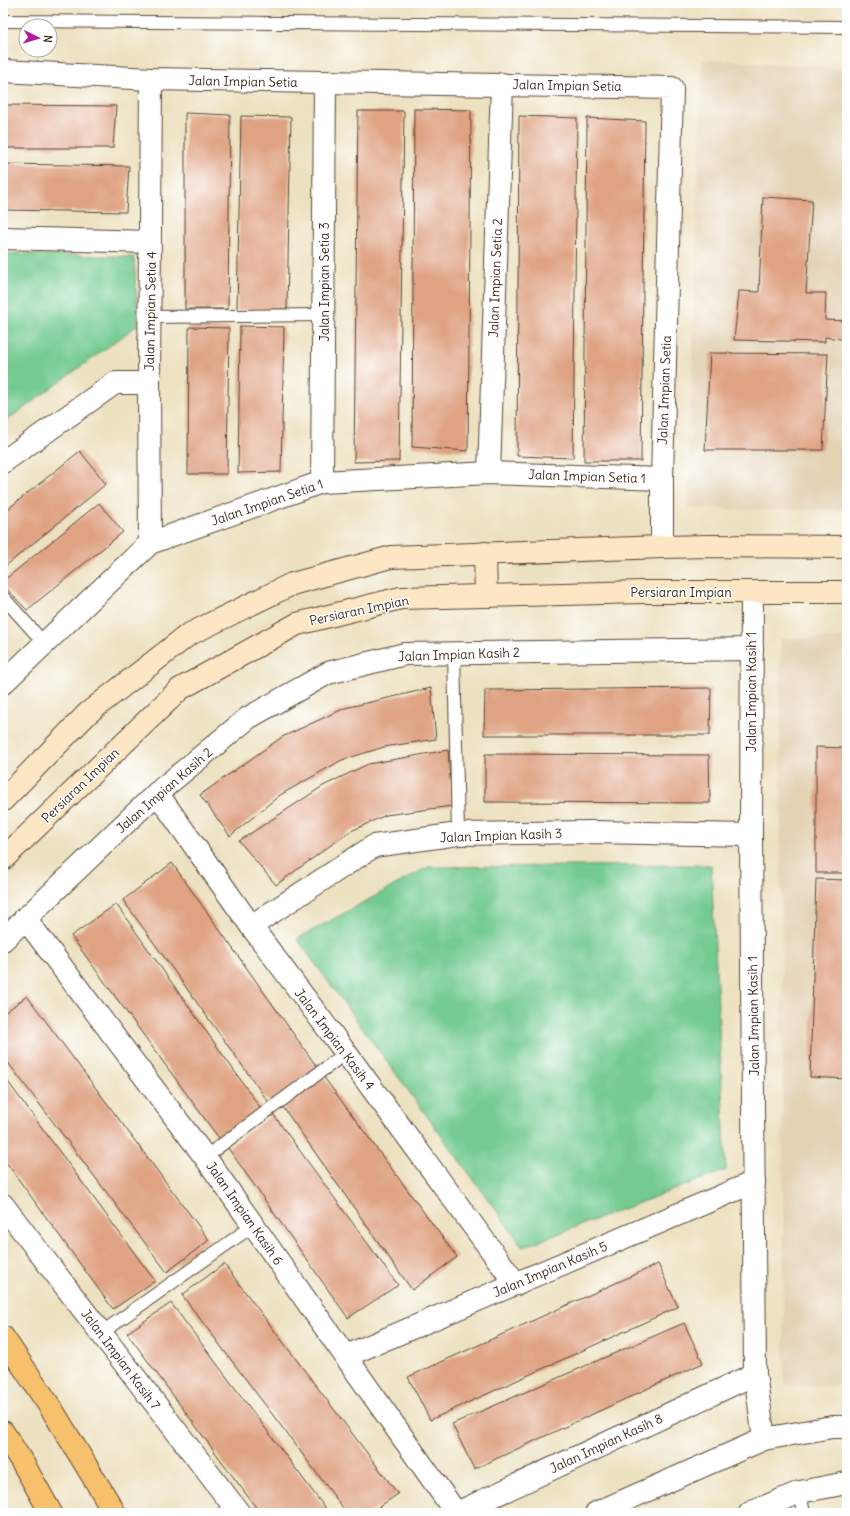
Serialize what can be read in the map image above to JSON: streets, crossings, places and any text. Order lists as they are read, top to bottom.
{
  "streets": {
    "street": [
      "Jalan Impian Setia",
      "Jalan Impian Setia 2",
      "Jalan Impian Setia 3",
      "Jalan Impian Setia 4",
      "Jalan Impian Setia 1",
      "Persiaran Impian",
      "Jalan Impian Kasih 2",
      "Jalan Impian Kasih 1",
      "Jalan Impian Kasih 3",
      "Jalan Impian Kasih 4",
      "Jalan Impian Kasih 6",
      "Jalan Impian Kasih 5",
      "Jalan Impian Kasih 7",
      "Jalan Impian Kasih 8"
    ]
  },
  "crossings": [
    ["Jalan Impian Setia", "Jalan Impian Setia 2"],
    ["Jalan Impian Setia", "Jalan Impian Setia 3"],
    ["Jalan Impian Setia", "Jalan Impian Setia 4"],
    ["Jalan Impian Setia", "Jalan Impian Setia 1"],
    ["Jalan Impian Setia 2", "Jalan Impian Setia 1"],
    ["Jalan Impian Setia 3", "Jalan Impian Setia 1"],
    ["Jalan Impian Setia 4", "Jalan Impian Setia 1"],
    ["Persiaran Impian", "Jalan Impian Kasih 1"],
    ["Jalan Impian Kasih 2", "Jalan Impian Kasih 1"],
    ["Jalan Impian Kasih 2", "Jalan Impian Kasih 4"],
    ["Jalan Impian Kasih 2", "Jalan Impian Kasih 6"],
    ["Jalan Impian Kasih 1", "Jalan Impian Kasih 3"],
    ["Jalan Impian Kasih 1", "Jalan Impian Kasih 5"],
    ["Jalan Impian Kasih 1", "Jalan Impian Kasih 8"],
    ["Jalan Impian Kasih 3", "Jalan Impian Kasih 4"],
    ["Jalan Impian Kasih 4", "Jalan Impian Kasih 5"],
    ["Jalan Impian Kasih 6", "Jalan Impian Kasih 5"],
    ["Jalan Impian Kasih 6", "Jalan Impian Kasih 8"]
  ],
  "north": "right"
}
